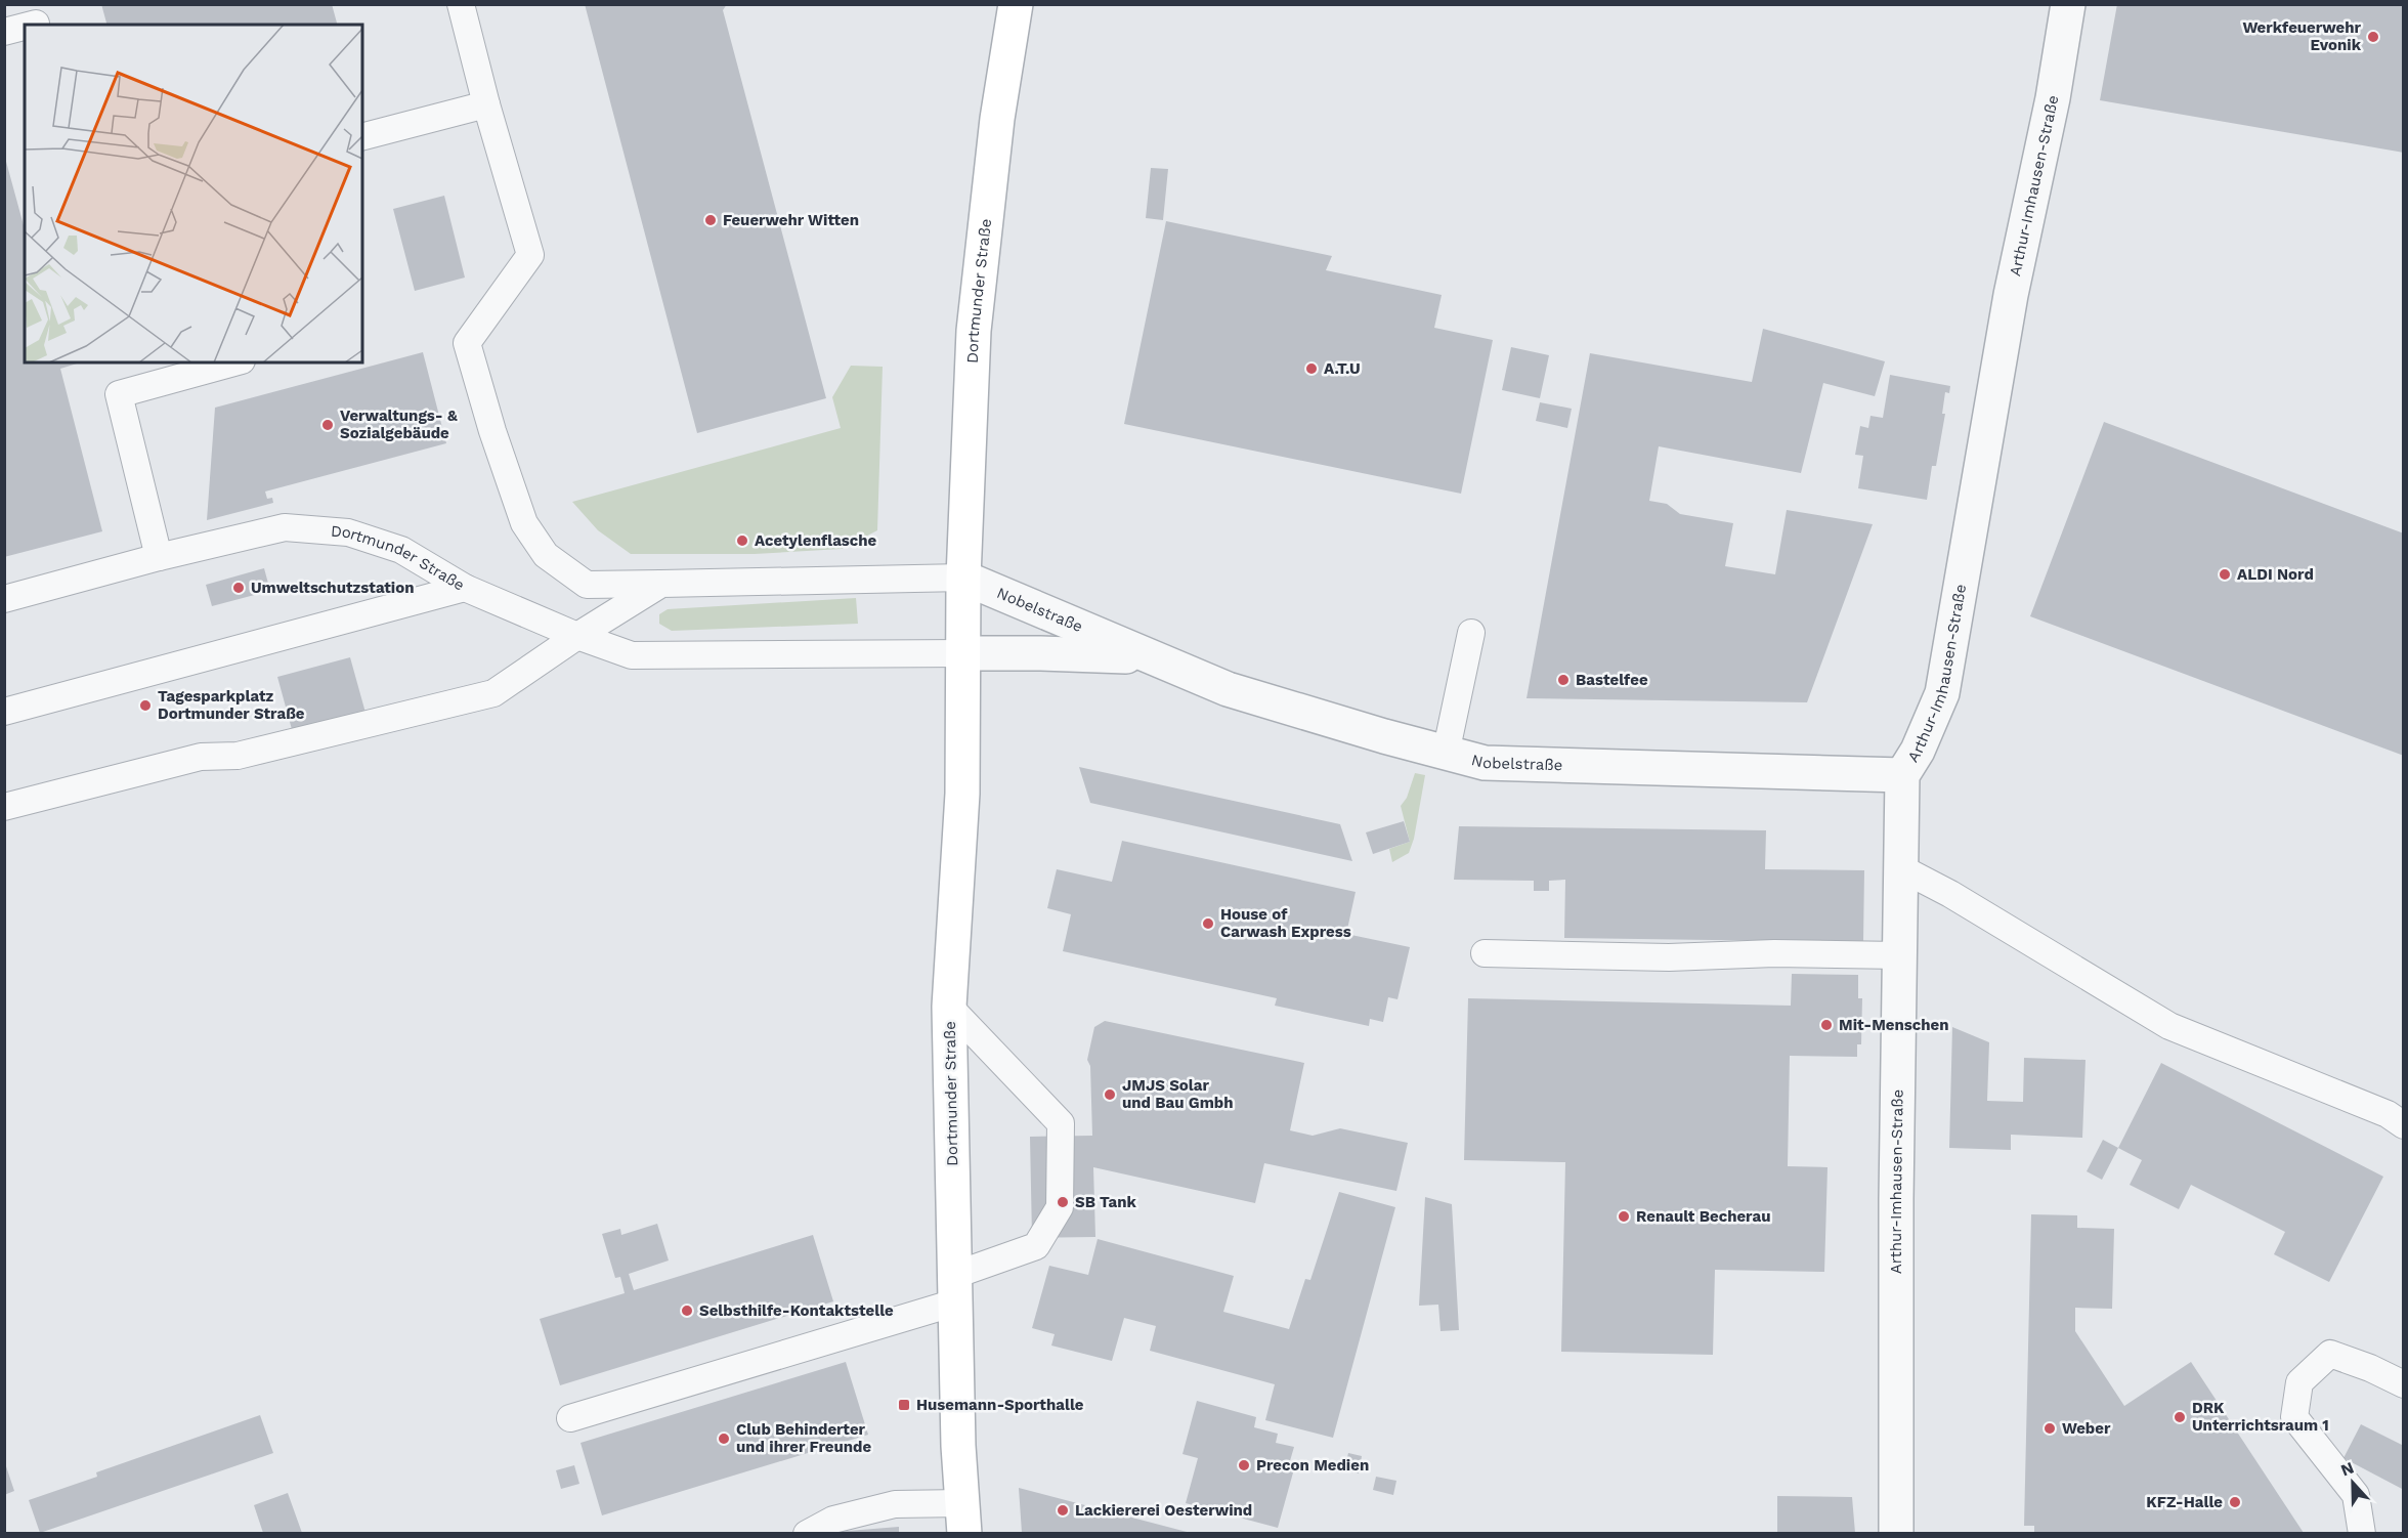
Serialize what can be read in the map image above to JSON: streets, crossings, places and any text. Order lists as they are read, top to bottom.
{
  "streets": {
    "main road": ["Dortmunder Straße"],
    "street": ["Arthur-Imhausen-Straße", "Nobelstraße"]
  },
  "crossings": [
    ["Arthur-Imhausen-Straße", "Nobelstraße"],
    ["Dortmunder Straße", "Nobelstraße"]
  ],
  "places": {
    "other": [
      "Werkfeuerwehr Evonik",
      "Feuerwehr Witten",
      "A.T.U",
      "Verwaltungs- & Sozialgebäude",
      "Acetylenflasche",
      "ALDI Nord",
      "Umweltschutzstation",
      "Bastelfee",
      "Tagesparkplatz Dortmunder Straße",
      "House of Carwash Express",
      "Mit-Menschen",
      "JMJS Solar und Bau Gmbh",
      "SB Tank",
      "Renault Becherau",
      "Selbsthilfe-Kontaktstelle",
      "DRK Unterrichtsraum 1",
      "Weber",
      "Club Behinderter und ihrer Freunde",
      "Precon Medien",
      "KFZ-Halle",
      "Lackiererei Oesterwind"
    ],
    "transit": ["Husemann-Sporthalle"]
  },
  "north": "top"
}
